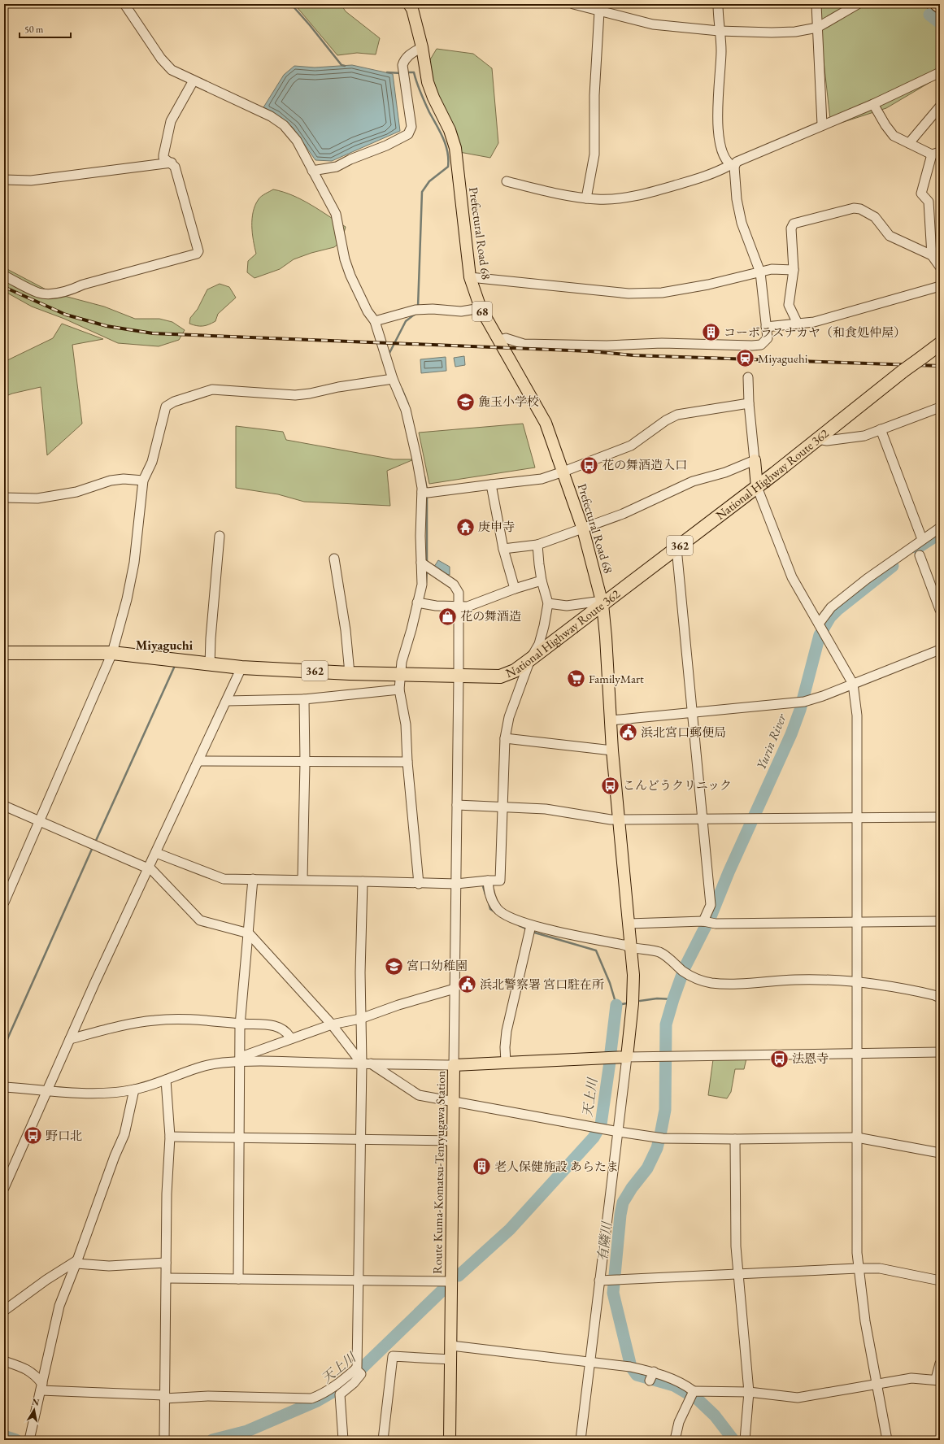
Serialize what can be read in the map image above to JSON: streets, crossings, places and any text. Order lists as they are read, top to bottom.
{
  "streets": {
    "highway": ["National Highway Route 362", "362"],
    "main road": ["Prefectural Road 68", "68", "Route Kuma-Komatsu-Tenryugawa Station"]
  },
  "crossings": [
    ["Prefectural Road 68", "National Highway Route 362"]
  ],
  "districts": ["Miyaguchi"],
  "water": ["Yurin River", "天上川", "有隣川"],
  "places": {
    "building": ["コーポラスナカヤ（和食処仲屋）", "老人保健施設 あらたま"],
    "station": ["Miyaguchi"],
    "school or university": ["麁玉小学校", "宮口幼稚園"],
    "bus stop": [
      "花の舞酒造入口",
      "こんどうクリニック",
      "法恩寺",
      "野口北"
    ],
    "temple": ["庚申寺"],
    "shop": ["花の舞酒造"],
    "supermarket": ["FamilyMart"],
    "public building": ["浜北宮口郵便局", "浜北警察署 宮口駐在所"]
  },
  "scale_bar": "50 m",
  "north": "top"
}
